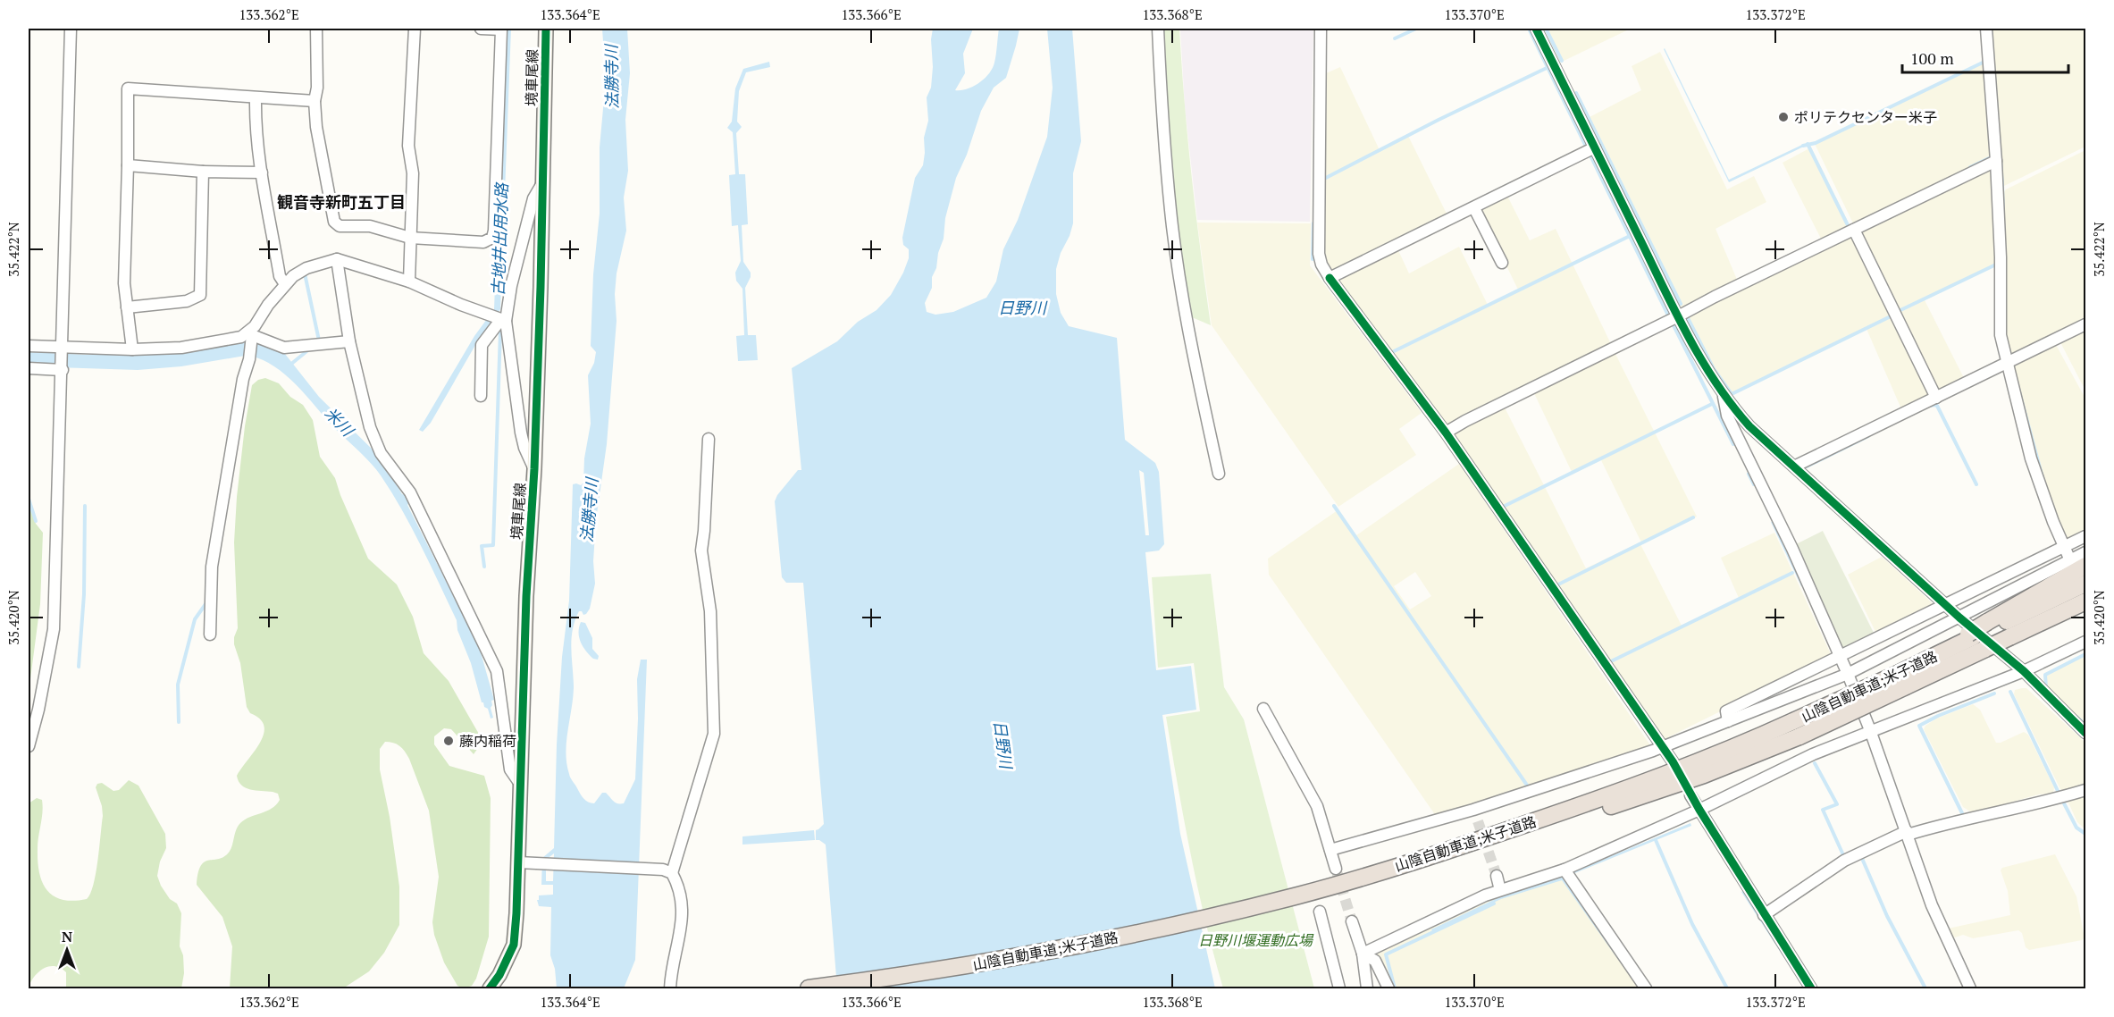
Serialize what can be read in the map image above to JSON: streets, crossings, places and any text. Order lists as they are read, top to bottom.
{
  "streets": {
    "highway": ["山陰自動車道;米子道路"],
    "main road": ["境車尾線"]
  },
  "districts": ["観音寺新町五丁目"],
  "water": [
    "法勝寺川",
    "古地井出用水路",
    "日野川",
    "米川"
  ],
  "parks": ["日野川堰運動広場"],
  "places": ["ポリテクセンター米子", "藤内稲荷"],
  "scale_bar": "100 m",
  "north": "top",
  "coordinates": [
    "133.362°E",
    "133.364°E",
    "133.366°E",
    "133.368°E",
    "133.370°E",
    "133.372°E",
    "35.422°N",
    "35.420°N"
  ]
}
